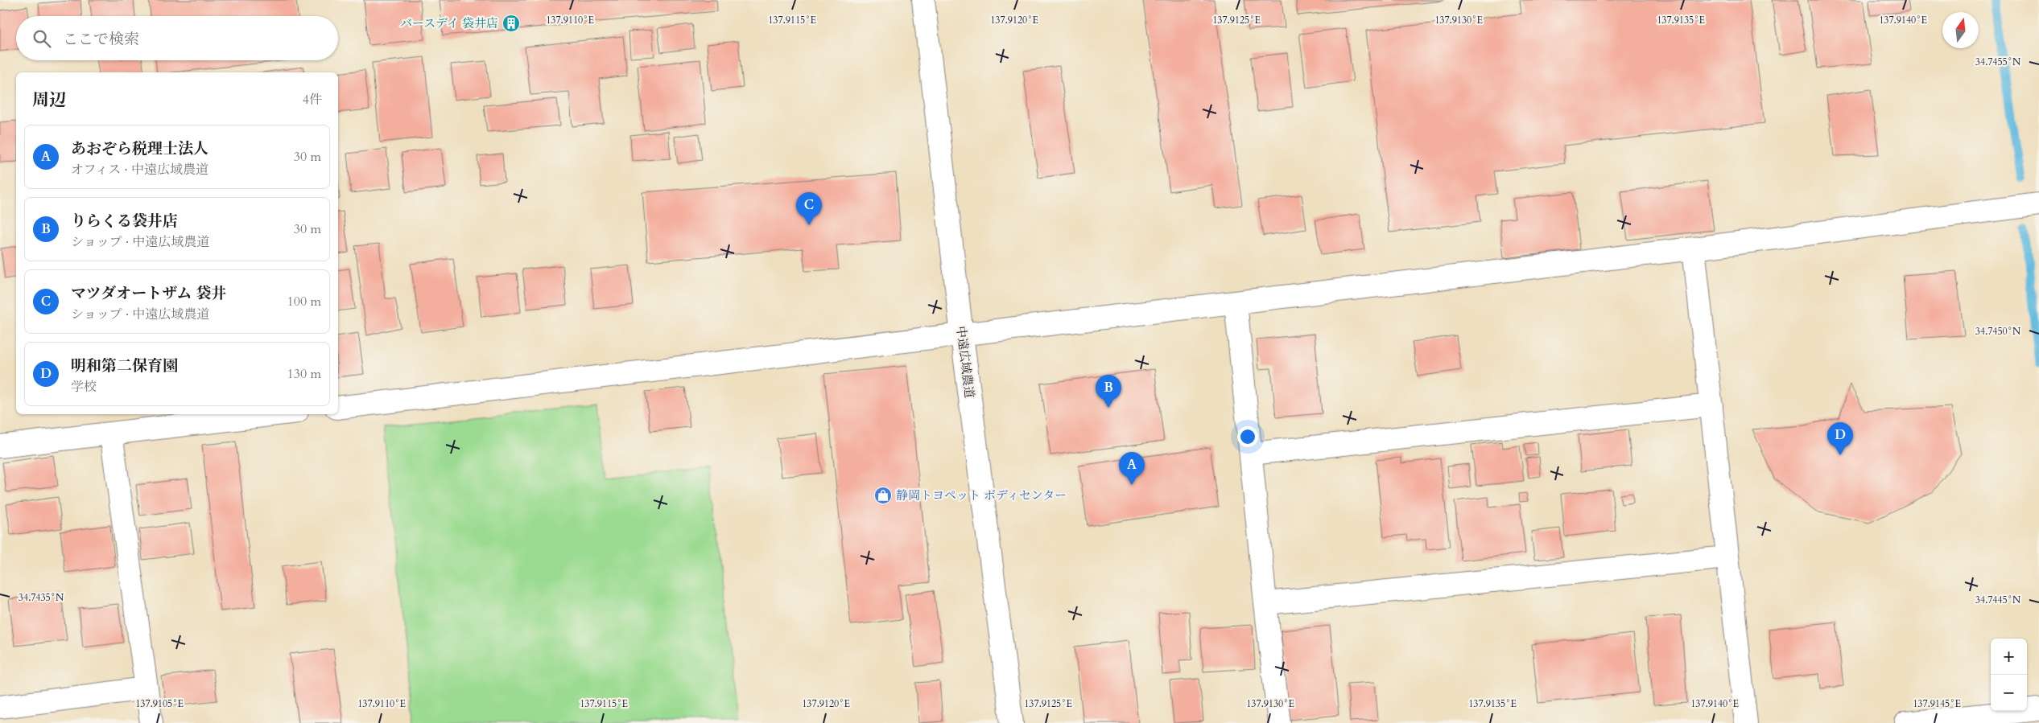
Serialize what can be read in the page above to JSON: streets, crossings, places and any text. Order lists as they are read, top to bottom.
{
  "streets": {
    "street": ["中遠広域農道"]
  },
  "places": {
    "building": ["バースデイ 袋井店"],
    "shop": ["静岡トヨペット ボディセンター"]
  },
  "north": "top",
  "page": {
    "search": "ここで検索",
    "heading": ["周辺", "4件"],
    "list": [
      {
        "mark": "A",
        "name": "あおぞら税理士法人",
        "note": "オフィス · 中遠広域農道",
        "value": "30 m"
      },
      {
        "mark": "B",
        "name": "りらくる袋井店",
        "note": "ショップ · 中遠広域農道",
        "value": "30 m"
      },
      {
        "mark": "C",
        "name": "マツダオートザム 袋井",
        "note": "ショップ · 中遠広域農道",
        "value": "100 m"
      },
      {
        "mark": "D",
        "name": "明和第二保育園",
        "note": "学校",
        "value": "130 m"
      }
    ],
    "pins": [
      "C",
      "B",
      "D",
      "A"
    ],
    "map_buttons": ["+", "−"]
  },
  "coordinates": [
    "137.9110°E",
    "137.9120°E",
    "137.9135°E",
    "137.9140°E",
    "137.9115°E",
    "137.9125°E",
    "137.9130°E",
    "34.7455°N",
    "34.7450°N",
    "34.7435°N",
    "34.7445°N",
    "137.9105°E",
    "137.9145°E"
  ]
}
